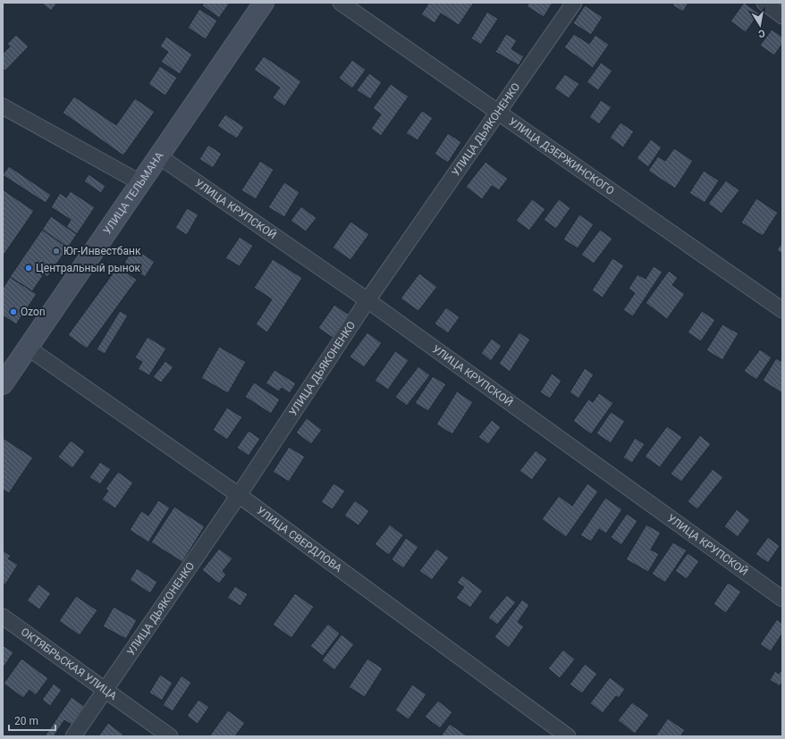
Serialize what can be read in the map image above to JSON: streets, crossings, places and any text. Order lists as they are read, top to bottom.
{
  "streets": {
    "street": [
      "УЛИЦА ДЬЯКОНЕНКО",
      "УЛИЦА ДЗЕРЖИНСКОГО",
      "УЛИЦА ТЕЛЬМАНА",
      "УЛИЦА КРУПСКОЙ",
      "УЛИЦА СВЕРДЛОВА",
      "ОКТЯБРЬСКАЯ УЛИЦА"
    ]
  },
  "crossings": [
    ["УЛИЦА ДЬЯКОНЕНКО", "УЛИЦА ДЗЕРЖИНСКОГО"],
    ["УЛИЦА ДЬЯКОНЕНКО", "УЛИЦА КРУПСКОЙ"],
    ["УЛИЦА ДЬЯКОНЕНКО", "УЛИЦА СВЕРДЛОВА"],
    ["УЛИЦА ДЬЯКОНЕНКО", "ОКТЯБРЬСКАЯ УЛИЦА"],
    ["УЛИЦА ТЕЛЬМАНА", "УЛИЦА КРУПСКОЙ"],
    ["УЛИЦА ТЕЛЬМАНА", "УЛИЦА СВЕРДЛОВА"]
  ],
  "places": ["Юг-Инвестбанк", "Центральный рынок", "Ozon"],
  "scale_bar": "20 m",
  "north": "bottom"
}
